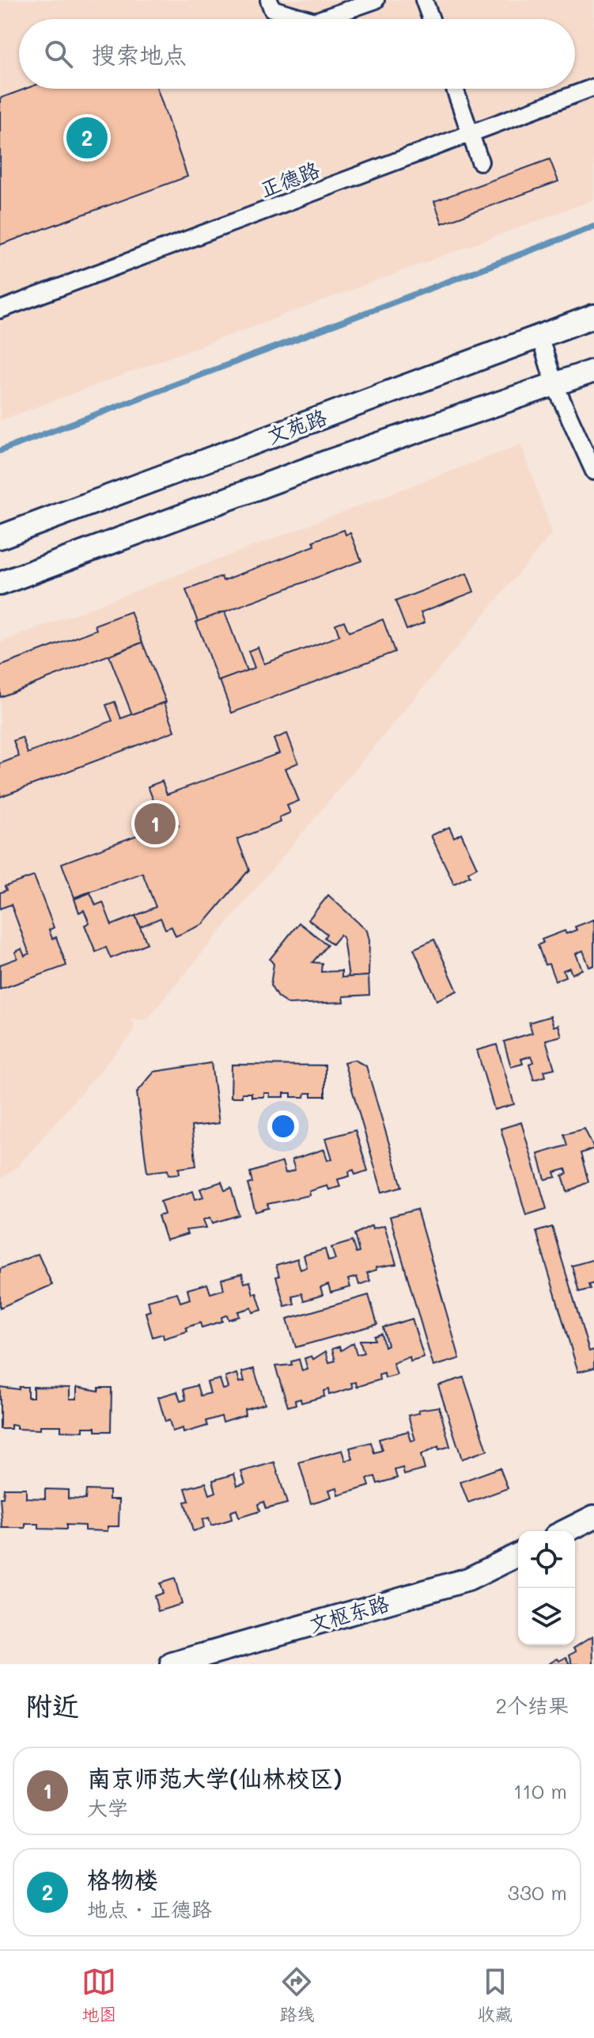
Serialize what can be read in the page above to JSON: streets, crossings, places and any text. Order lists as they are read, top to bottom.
{
  "streets": {
    "main road": ["文苑路", "文枢东路"],
    "street": ["正德路"]
  },
  "page": {
    "search": "搜索地点",
    "pins": ["2", "1"],
    "heading": ["附近", "2个结果"],
    "list": [
      {
        "mark": "1",
        "name": "南京师范大学(仙林校区)",
        "note": "大学",
        "value": "110 m"
      },
      {
        "mark": "2",
        "name": "格物楼",
        "note": "地点 · 正德路",
        "value": "330 m"
      }
    ],
    "nav": ["地图", "路线", "收藏"]
  }
}
